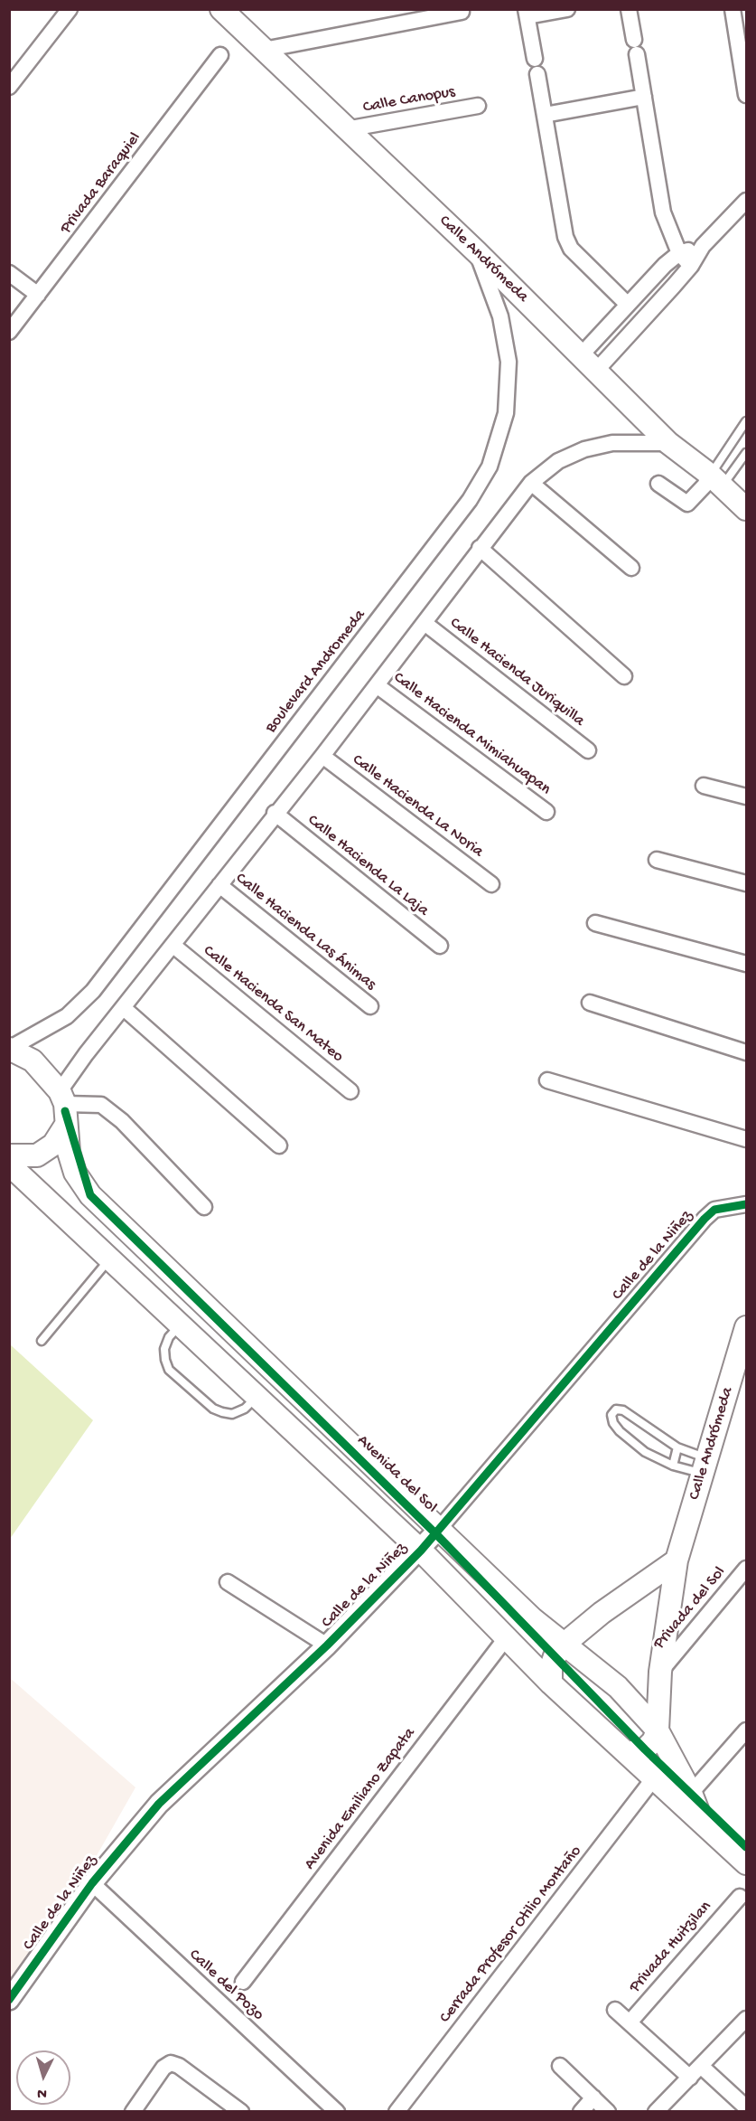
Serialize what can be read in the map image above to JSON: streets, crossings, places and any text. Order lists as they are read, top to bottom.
{
  "streets": {
    "main road": ["Calle Andrómeda", "Avenida del Sol"],
    "street": [
      "Calle Canopus",
      "Privada Baraquiel",
      "Boulevard Andromeda",
      "Calle Hacienda Juriquilla",
      "Calle Hacienda Mimiahuapan",
      "Calle Hacienda La Noria",
      "Calle Hacienda La Laja",
      "Calle Hacienda Las Ánimas",
      "Calle Hacienda San Mateo",
      "Calle de la Niñez",
      "Privada del Sol",
      "Avenida Emiliano Zapata",
      "Cerrada Profesor Otilio Montaño",
      "Privada Huitzilan",
      "Calle del Pozo"
    ]
  },
  "crossings": [
    ["Calle Canopus", "Calle Andrómeda"],
    ["Calle Andrómeda", "Boulevard Andromeda"],
    ["Calle Andrómeda", "Avenida del Sol"],
    ["Calle Andrómeda", "Privada del Sol"],
    ["Calle de la Niñez", "Avenida del Sol"],
    ["Calle de la Niñez", "Calle del Pozo"],
    ["Avenida del Sol", "Avenida Emiliano Zapata"],
    ["Avenida del Sol", "Cerrada Profesor Otilio Montaño"]
  ],
  "north": "bottom"
}
